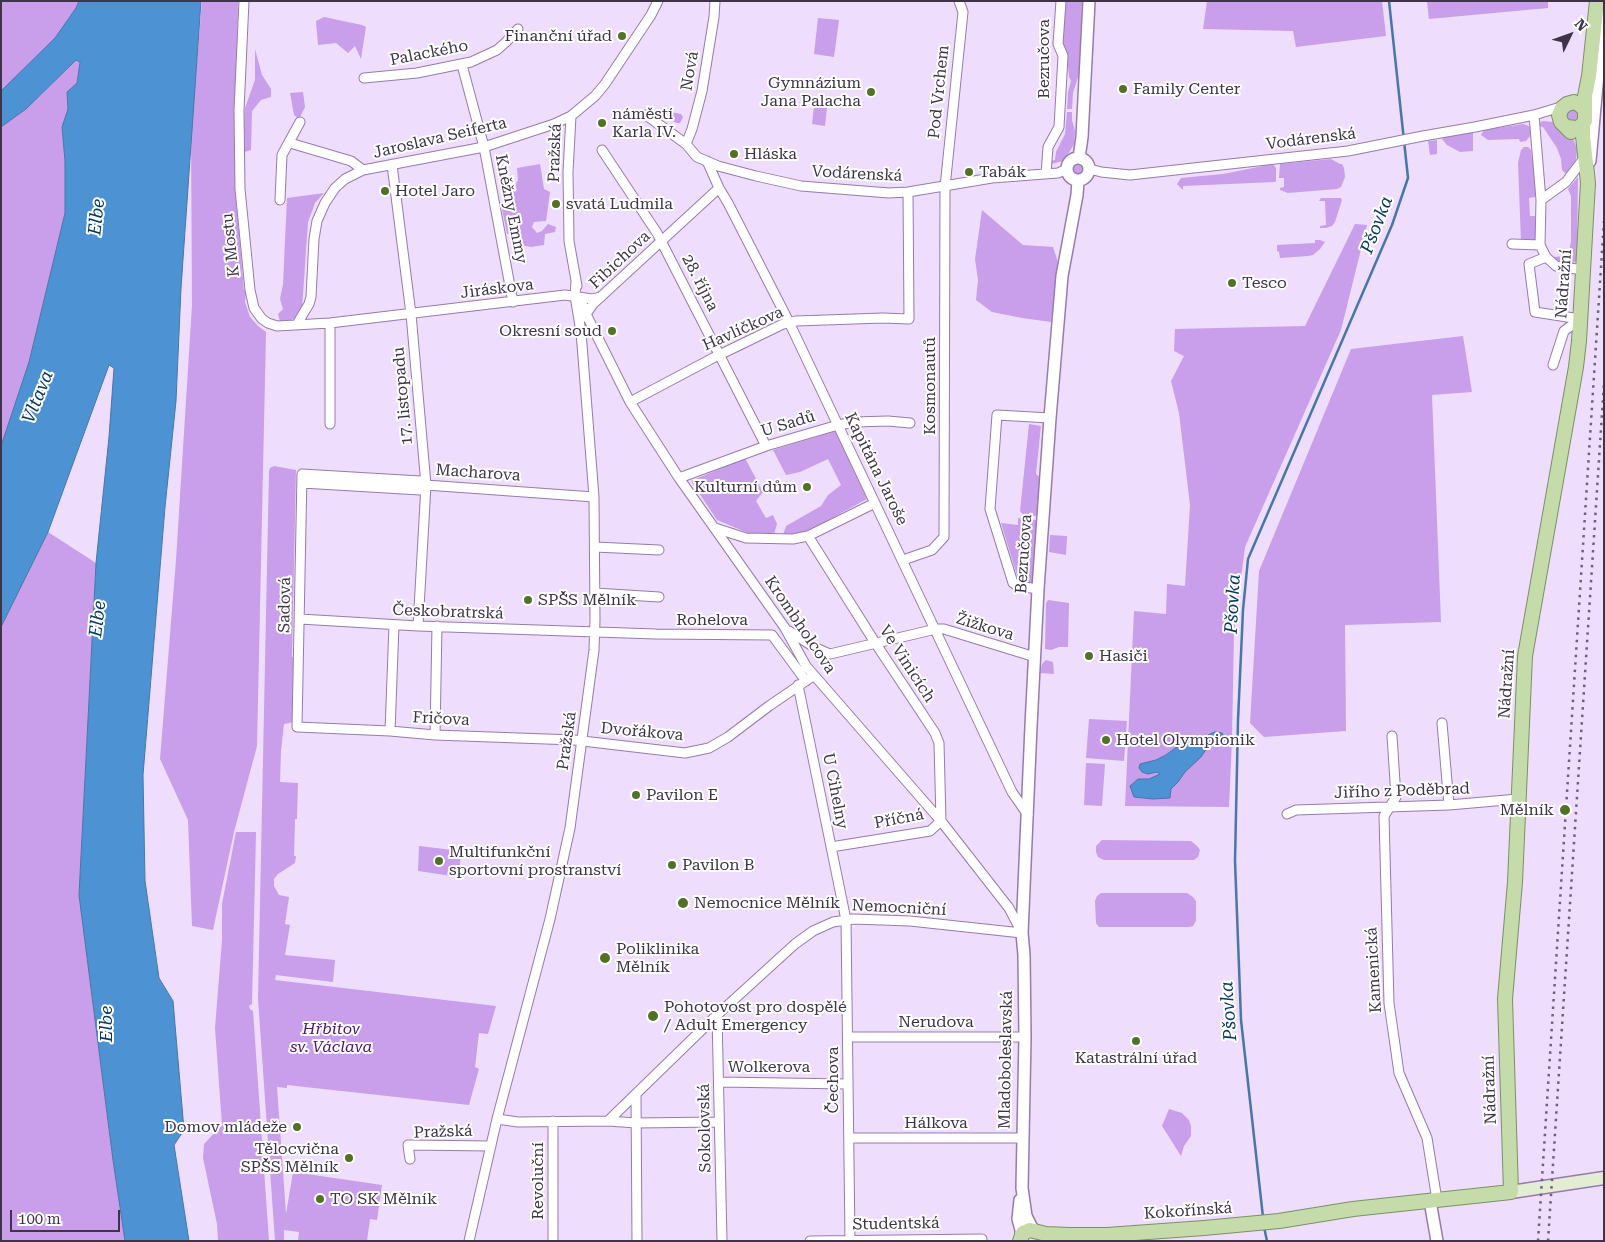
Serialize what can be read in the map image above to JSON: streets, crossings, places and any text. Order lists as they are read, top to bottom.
{
  "streets": {
    "main road": ["Nádražní", "Kokořínská"],
    "street": [
      "Palackého",
      "Bezručova",
      "Nová",
      "Pod Vrchem",
      "Jaroslava Seiferta",
      "Vodárenská",
      "Pražská",
      "Kněžny Emmy",
      "K Mostu",
      "Fibichova",
      "28. října",
      "Jiráskova",
      "Havlíčkova",
      "Kosmonautů",
      "17. listopadu",
      "U Sadů",
      "Kapitána Jaroše",
      "Macharova",
      "Sadová",
      "Českobratrská",
      "Rohelova",
      "Krombholcova",
      "Žižkova",
      "Ve Vinicích",
      "Fričova",
      "Dvořákova",
      "U Cihelny",
      "Jiřího z Poděbrad",
      "Příčná",
      "Nemocniční",
      "Kamenická",
      "Nerudova",
      "Mladoboleslavská",
      "Wolkerova",
      "Čechova",
      "Hálkova",
      "Sokolovská",
      "Revoluční",
      "Studentská"
    ]
  },
  "crossings": [
    ["Palackého", "Kněžny Emmy"],
    ["Bezručova", "Vodárenská"],
    ["Bezručova", "Kapitána Jaroše"],
    ["Bezručova", "Krombholcova"],
    ["Bezručova", "Žižkova"],
    ["Bezručova", "Nemocniční"],
    ["Bezručova", "Mladoboleslavská"],
    ["Nová", "Kapitána Jaroše"],
    ["Pod Vrchem", "Vodárenská"],
    ["Pod Vrchem", "Kosmonautů"],
    ["Jaroslava Seiferta", "Pražská"],
    ["Jaroslava Seiferta", "Kněžny Emmy"],
    ["Jaroslava Seiferta", "K Mostu"],
    ["Jaroslava Seiferta", "17. listopadu"],
    ["Vodárenská", "Nádražní"],
    ["Vodárenská", "Havlíčkova"],
    ["Vodárenská", "Kosmonautů"],
    ["Vodárenská", "Kapitána Jaroše"],
    ["Pražská", "Fibichova"],
    ["Pražská", "Jiráskova"],
    ["Pražská", "Macharova"],
    ["Pražská", "Českobratrská"],
    ["Pražská", "Rohelova"],
    ["Pražská", "Krombholcova"],
    ["Pražská", "Fričova"],
    ["Pražská", "Dvořákova"],
    ["Kněžny Emmy", "Jiráskova"],
    ["K Mostu", "Jiráskova"],
    ["Fibichova", "28. října"],
    ["Fibichova", "Kapitána Jaroše"],
    ["Fibichova", "Krombholcova"],
    ["28. října", "Havlíčkova"],
    ["28. října", "U Sadů"],
    ["Nádražní", "Jiřího z Poděbrad"],
    ["Nádražní", "Kokořínská"],
    ["Jiráskova", "17. listopadu"],
    ["Havlíčkova", "Kapitána Jaroše"],
    ["Havlíčkova", "Krombholcova"],
    ["Kosmonautů", "Kapitána Jaroše"],
    ["17. listopadu", "Macharova"],
    ["17. listopadu", "Českobratrská"],
    ["U Sadů", "Kapitána Jaroše"],
    ["U Sadů", "Krombholcova"],
    ["Kapitána Jaroše", "Žižkova"],
    ["Macharova", "Sadová"],
    ["Sadová", "Českobratrská"],
    ["Sadová", "Fričova"],
    ["Českobratrská", "Rohelova"],
    ["Rohelova", "Krombholcova"],
    ["Rohelova", "Dvořákova"],
    ["Rohelova", "U Cihelny"],
    ["Krombholcova", "Žižkova"],
    ["Krombholcova", "Ve Vinicích"],
    ["Krombholcova", "Dvořákova"],
    ["Krombholcova", "U Cihelny"],
    ["Krombholcova", "Příčná"],
    ["Krombholcova", "Nemocniční"],
    ["Krombholcova", "Mladoboleslavská"],
    ["Žižkova", "Ve Vinicích"],
    ["Ve Vinicích", "Příčná"],
    ["Fričova", "Dvořákova"],
    ["Dvořákova", "U Cihelny"],
    ["U Cihelny", "Příčná"],
    ["U Cihelny", "Nemocniční"],
    ["U Cihelny", "Čechova"],
    ["Jiřího z Poděbrad", "Kamenická"],
    ["Nemocniční", "Mladoboleslavská"],
    ["Nemocniční", "Čechova"],
    ["Nemocniční", "Sokolovská"],
    ["Kamenická", "Kokořínská"],
    ["Nerudova", "Mladoboleslavská"],
    ["Nerudova", "Čechova"],
    ["Mladoboleslavská", "Hálkova"],
    ["Mladoboleslavská", "Kokořínská"],
    ["Wolkerova", "Čechova"],
    ["Wolkerova", "Sokolovská"],
    ["Čechova", "Hálkova"],
    ["Čechova", "Studentská"]
  ],
  "water": ["Elbe", "Pšovka", "Vltava"],
  "parks": ["Hřbitov sv. Václava"],
  "places": [
    "Finanční úřad",
    "Family Center",
    "Gymnázium Jana Palacha",
    "náměstí Karla IV.",
    "Hláska",
    "Tabák",
    "Hotel Jaro",
    "svatá Ludmila",
    "Tesco",
    "Okresní soud",
    "Kulturní dům",
    "SPŠS Mělník",
    "Hasiči",
    "Hotel Olympionik",
    "Pavilon E",
    "Mělník",
    "Multifunkční sportovní prostranství",
    "Pavilon B",
    "Nemocnice Mělník",
    "Poliklinika Mělník",
    "Pohotovost pro dospělé / Adult Emergency",
    "Katastrální úřad",
    "Domov mládeže",
    "Tělocvična SPŠS Mělník",
    "TO SK Mělník"
  ],
  "scale_bar": "100 m",
  "north": "top right"
}
